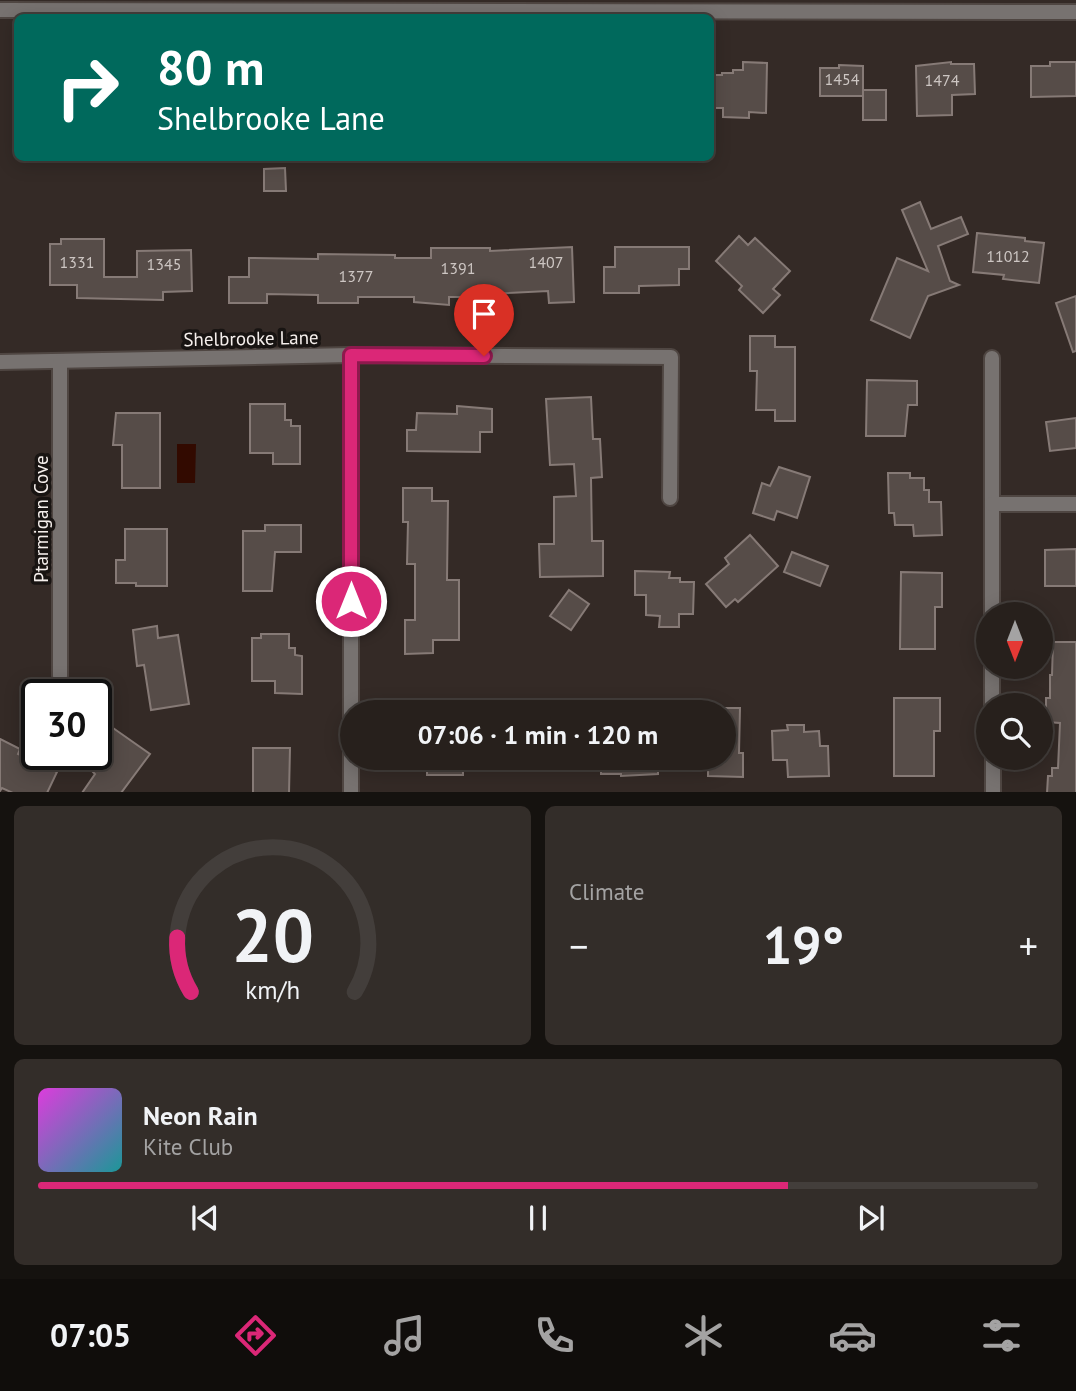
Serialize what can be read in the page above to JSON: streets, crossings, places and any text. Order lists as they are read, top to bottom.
{
  "streets": {
    "street": ["Shelbrooke Lane", "Ptarmigan Cove"]
  },
  "crossings": [
    ["Shelbrooke Lane", "Ptarmigan Cove"]
  ],
  "house_numbers": [
    "1454",
    "1474",
    "11012",
    "1331",
    "1407",
    "1345",
    "1391",
    "1377"
  ],
  "north": "bottom",
  "page": {
    "turn": ["80 m", "Shelbrooke Lane"],
    "limit": "30",
    "trip": "07:06 · 1 min · 120 m",
    "tile": "Climate",
    "heat": ["−", "19°", "+"],
    "song": ["Neon Rain", "Kite Club"],
    "tabs": "07:05",
    "gauge": ["20", "km/h"]
  }
}
